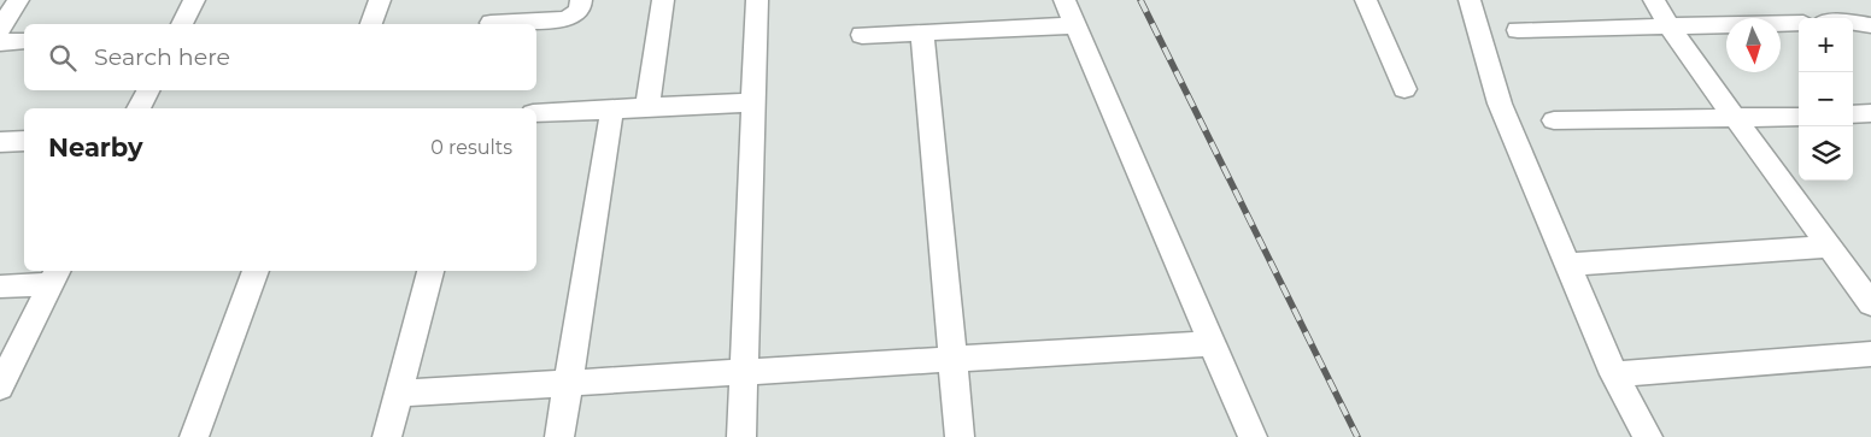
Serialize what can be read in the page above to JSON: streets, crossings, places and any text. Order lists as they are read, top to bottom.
{
  "north": "bottom",
  "page": {
    "map_buttons": ["+", "−"],
    "search": "Search here",
    "heading": ["Nearby", "0 results"]
  }
}
